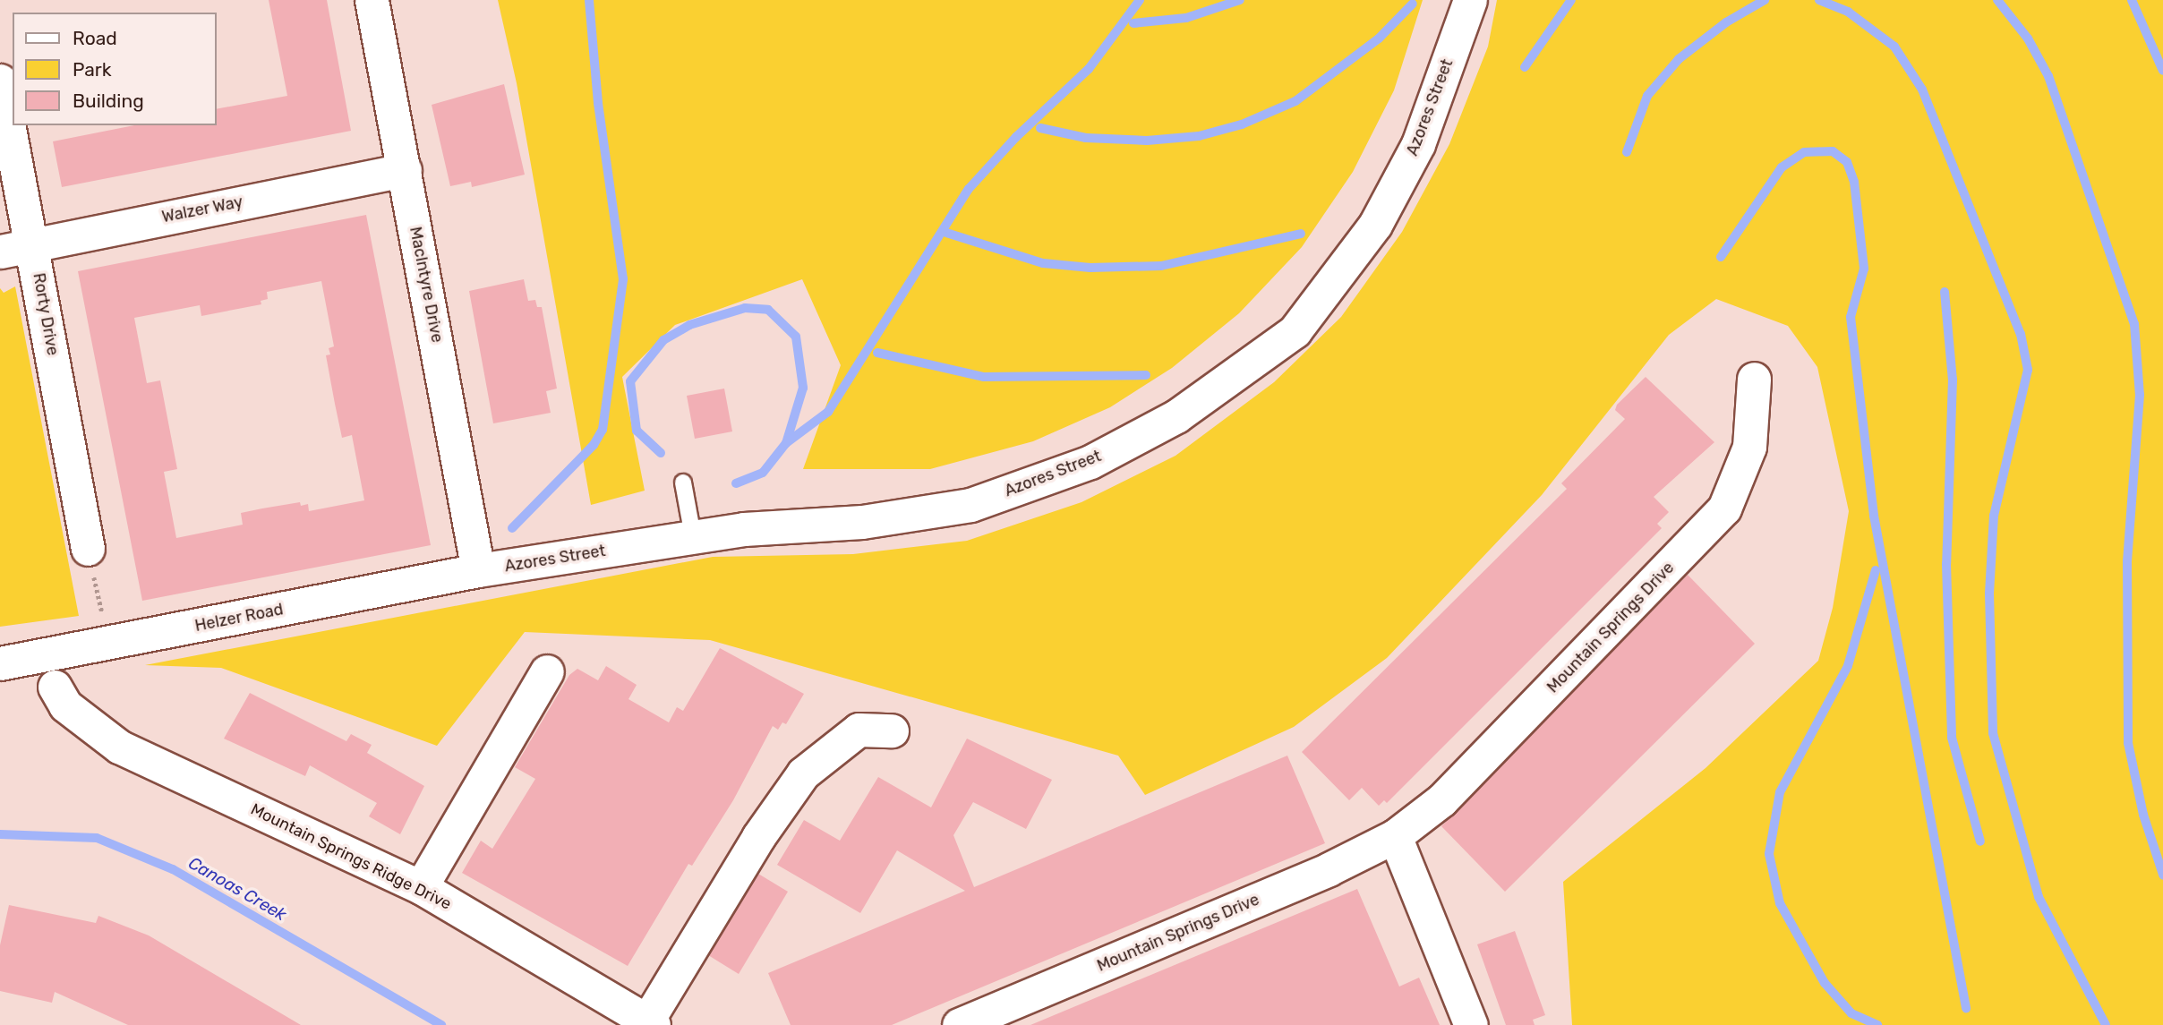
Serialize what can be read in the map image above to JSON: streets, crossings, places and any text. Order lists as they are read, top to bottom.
{
  "streets": {
    "street": [
      "Azores Street",
      "Walzer Way",
      "MacIntyre Drive",
      "Rorty Drive",
      "Helzer Road",
      "Mountain Springs Drive",
      "Mountain Springs Ridge Drive"
    ]
  },
  "crossings": [
    ["Azores Street", "MacIntyre Drive"],
    ["Azores Street", "Helzer Road"],
    ["Walzer Way", "MacIntyre Drive"],
    ["Walzer Way", "Rorty Drive"],
    ["MacIntyre Drive", "Helzer Road"]
  ],
  "water": ["Canoas Creek"],
  "legend": ["Road", "Park", "Building"]
}
